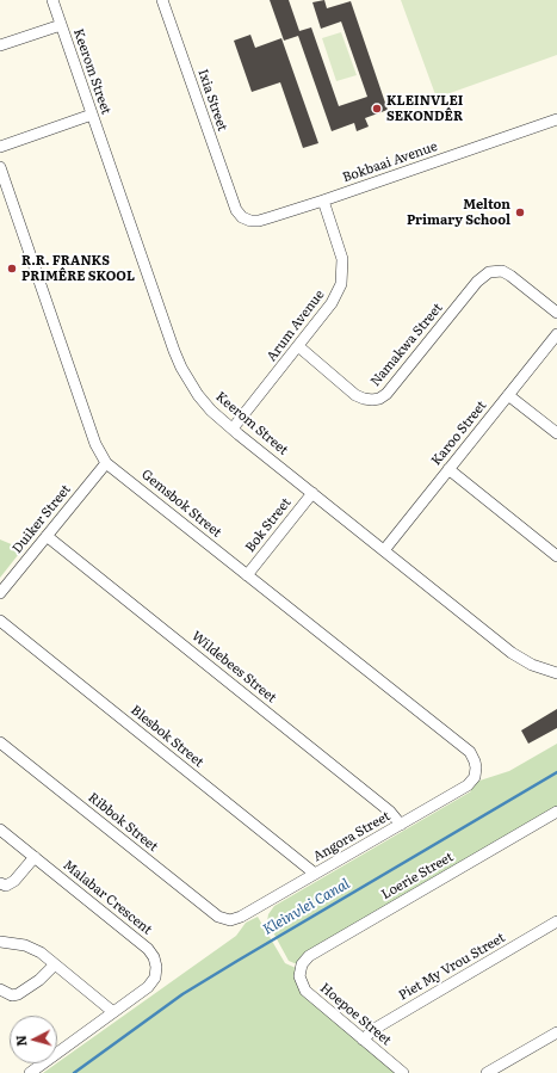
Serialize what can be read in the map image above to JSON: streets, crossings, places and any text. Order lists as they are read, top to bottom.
{
  "streets": {
    "street": [
      "Keerom Street",
      "Ixia Street",
      "Bokbaai Avenue",
      "Arum Avenue",
      "Namakwa Street",
      "Karoo Street",
      "Gemsbok Street",
      "Duiker Street",
      "Bok Street",
      "Wildebees Street",
      "Blesbok Street",
      "Ribbok Street",
      "Angora Street",
      "Loerie Street",
      "Malabar Crescent",
      "Piet My Vrou Street",
      "Hoepoe Street"
    ]
  },
  "crossings": [
    ["Keerom Street", "Arum Avenue"],
    ["Keerom Street", "Karoo Street"],
    ["Keerom Street", "Bok Street"],
    ["Ixia Street", "Bokbaai Avenue"],
    ["Bokbaai Avenue", "Arum Avenue"],
    ["Arum Avenue", "Namakwa Street"],
    ["Gemsbok Street", "Duiker Street"],
    ["Gemsbok Street", "Bok Street"],
    ["Gemsbok Street", "Angora Street"],
    ["Duiker Street", "Wildebees Street"],
    ["Wildebees Street", "Angora Street"],
    ["Blesbok Street", "Angora Street"],
    ["Ribbok Street", "Angora Street"],
    ["Loerie Street", "Hoepoe Street"],
    ["Piet My Vrou Street", "Hoepoe Street"]
  ],
  "water": ["Kleinvlei Canal"],
  "places": ["KLEINVLEI SEKONDÊR", "Melton Primary School", "R.R. FRANKS PRIMÊRE SKOOL"],
  "north": "left"
}
